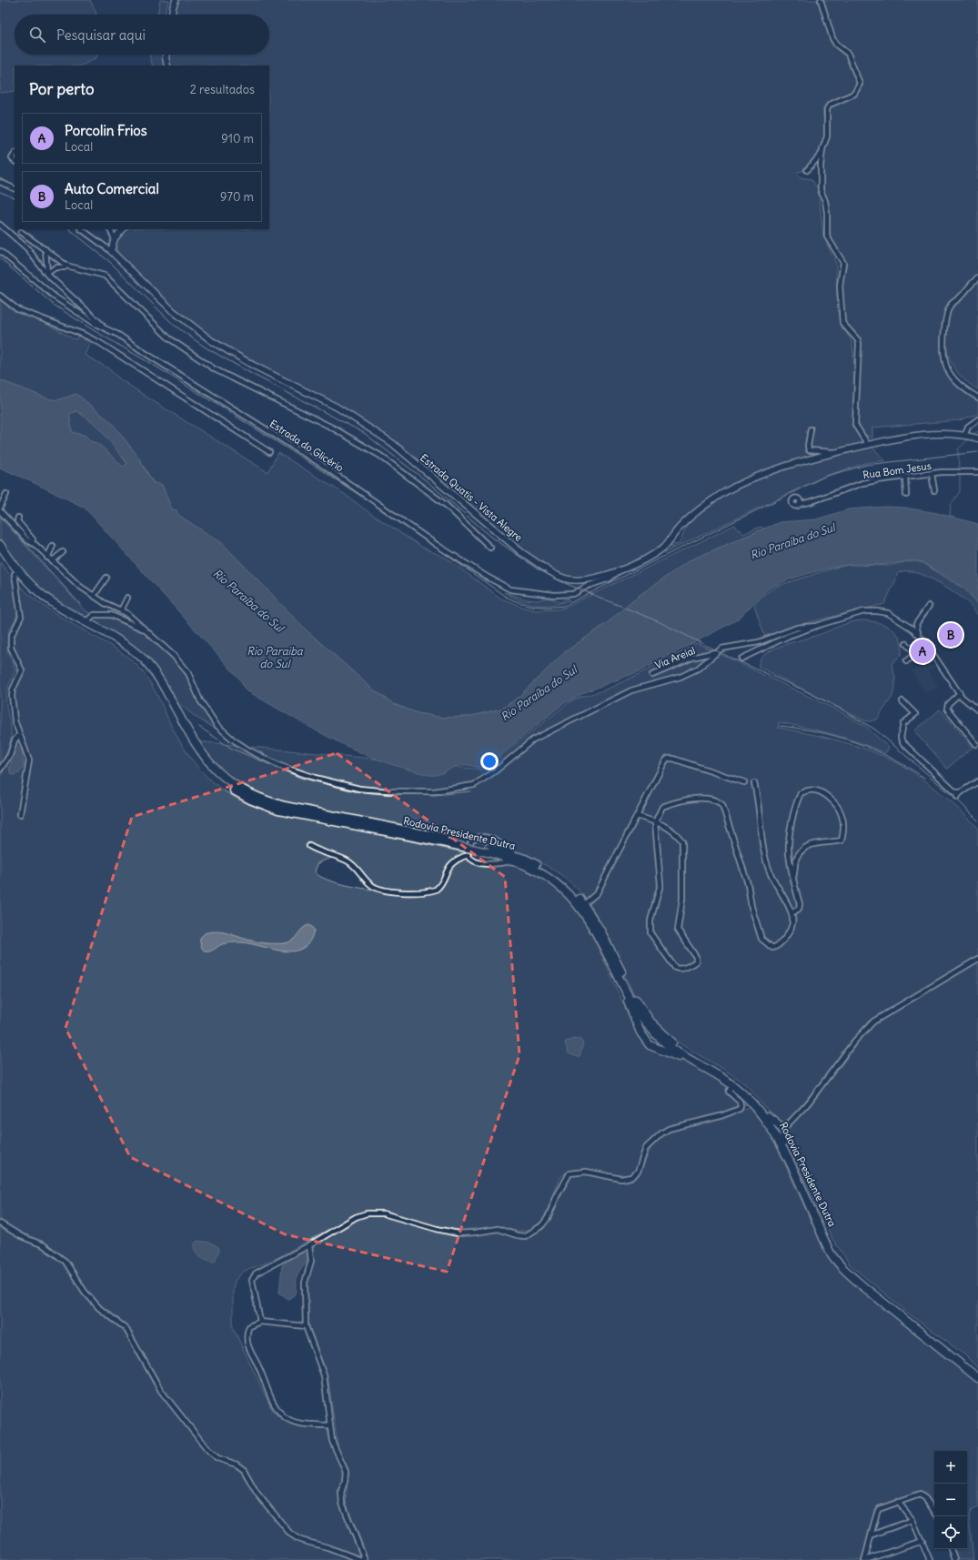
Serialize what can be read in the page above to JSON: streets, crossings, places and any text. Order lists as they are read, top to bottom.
{
  "streets": {
    "highway": ["Rodovia Presidente Dutra"],
    "street": [
      "Estrada do Glicério",
      "Rua Bom Jesus",
      "Estrada Quatis - Vista Alegre",
      "Via Areial"
    ]
  },
  "crossings": [
    ["Estrada do Glicério", "Estrada Quatis - Vista Alegre"]
  ],
  "water": ["Rio Paraíba do Sul", "Rio Paraiba do Sul"],
  "page": {
    "search": "Pesquisar aqui",
    "heading": ["Por perto", "2 resultados"],
    "list": [
      {
        "mark": "A",
        "name": "Porcolin Frios",
        "note": "Local",
        "value": "910 m"
      },
      {
        "mark": "B",
        "name": "Auto Comercial",
        "note": "Local",
        "value": "970 m"
      }
    ],
    "pins": ["B", "A"],
    "map_buttons": ["+", "−"]
  }
}
